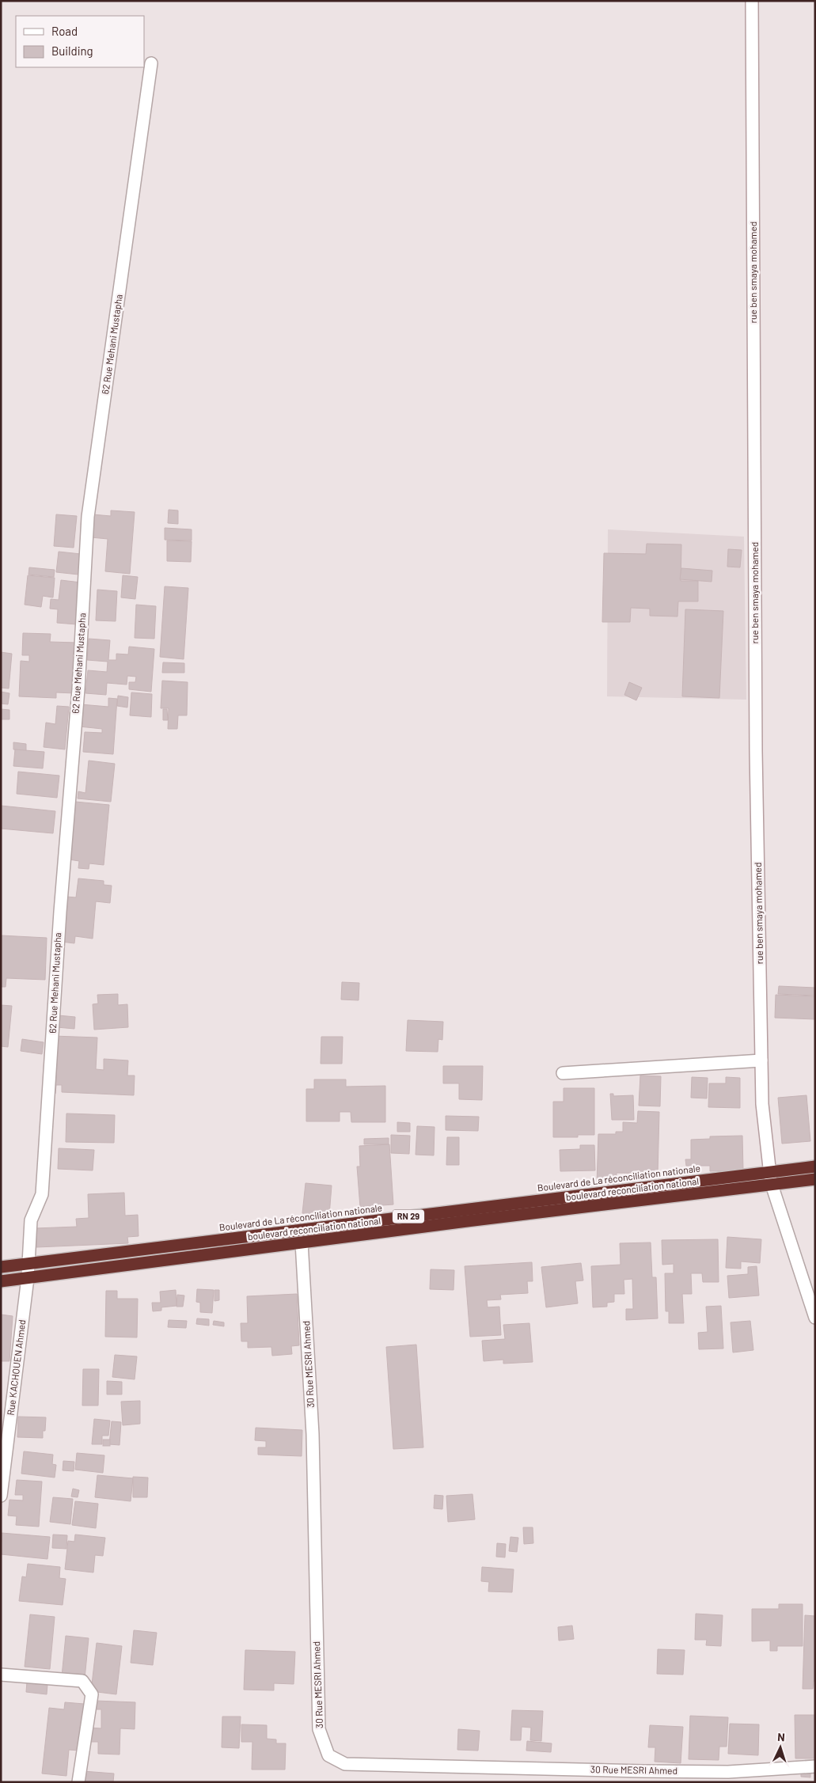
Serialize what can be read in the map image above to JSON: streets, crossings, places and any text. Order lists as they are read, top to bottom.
{
  "streets": {
    "highway": ["Boulevard de La réconciliation nationale", "boulevard reconciliation national", "RN 29"],
    "street": [
      "rue ben smaya mohamed",
      "62 Rue Mehani Mustapha",
      "30 Rue MESRI Ahmed",
      "Rue KACHOUEN Ahmed"
    ]
  },
  "crossings": [
    ["rue ben smaya mohamed", "Boulevard de La réconciliation nationale"],
    ["rue ben smaya mohamed", "boulevard reconciliation national"],
    ["rue ben smaya mohamed", "RN 29"],
    ["62 Rue Mehani Mustapha", "Boulevard de La réconciliation nationale"],
    ["62 Rue Mehani Mustapha", "Rue KACHOUEN Ahmed"],
    ["Boulevard de La réconciliation nationale", "Rue KACHOUEN Ahmed"],
    ["boulevard reconciliation national", "RN 29"],
    ["boulevard reconciliation national", "30 Rue MESRI Ahmed"],
    ["boulevard reconciliation national", "Rue KACHOUEN Ahmed"]
  ],
  "legend": ["Road", "Building"],
  "north": "top"
}
